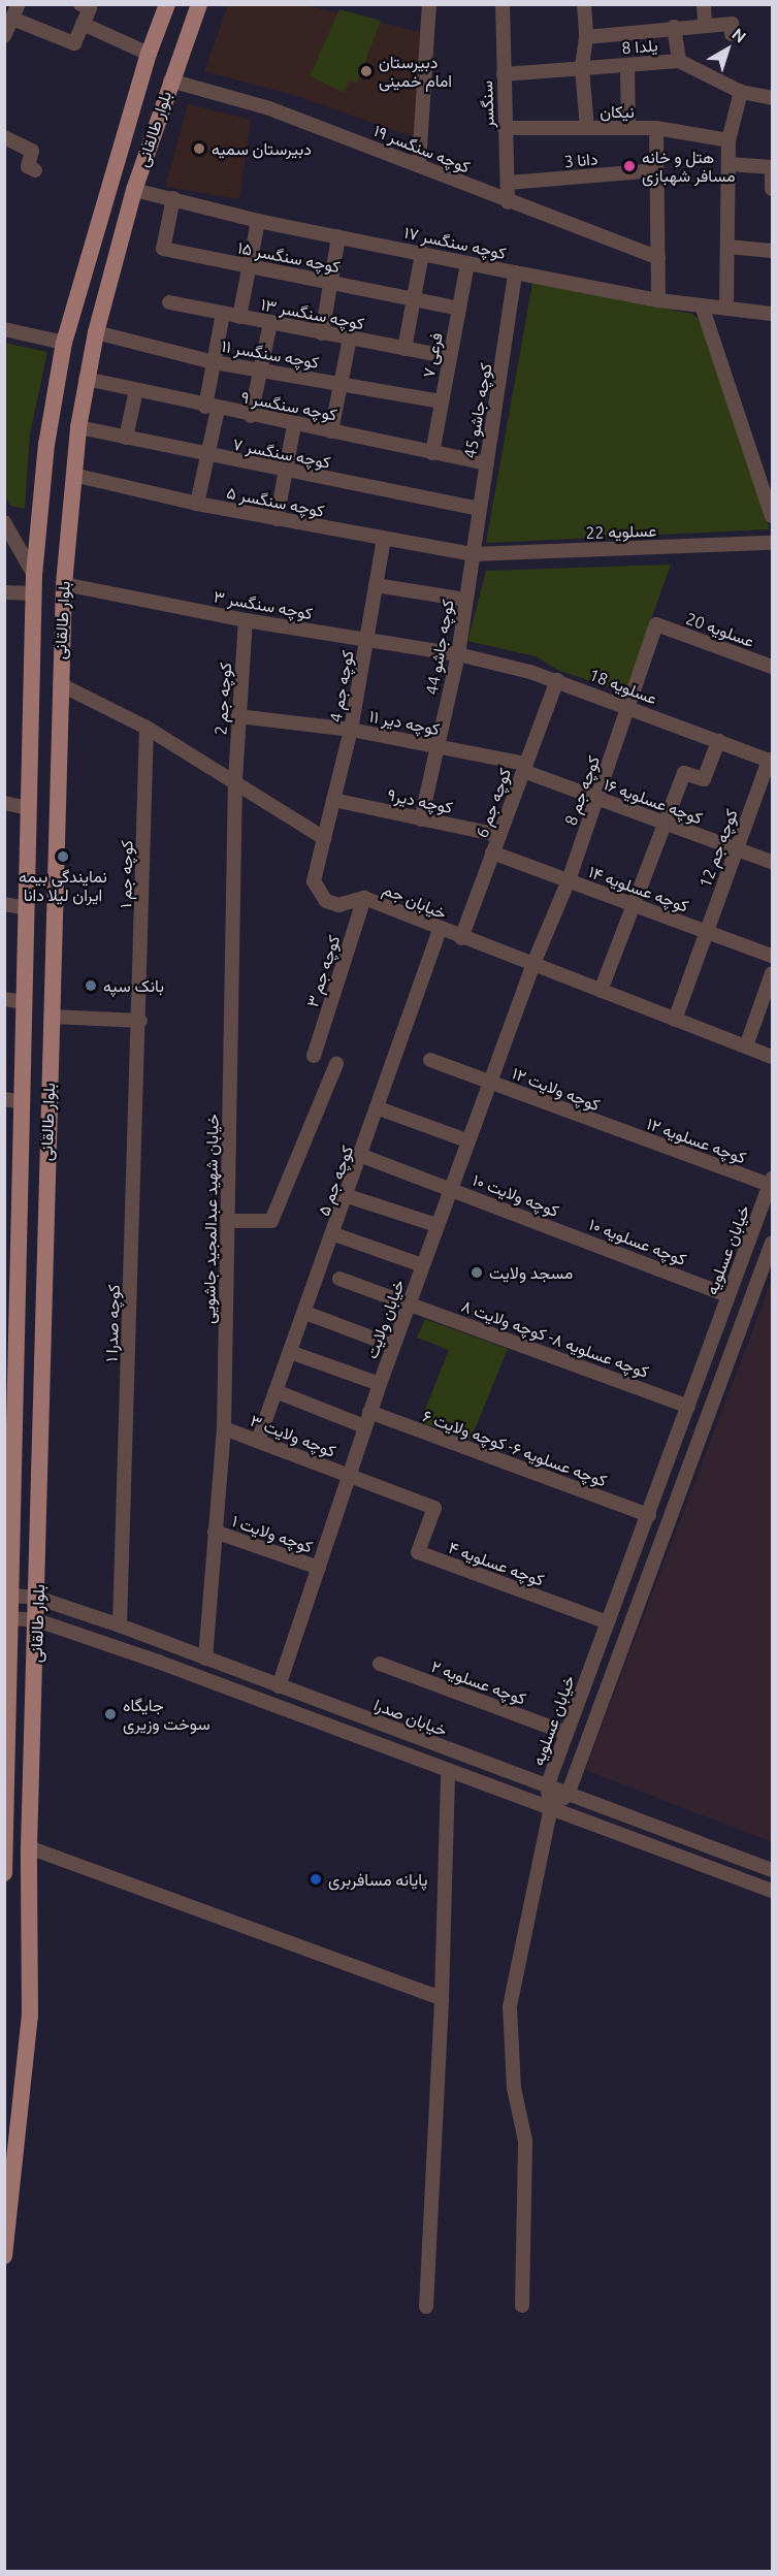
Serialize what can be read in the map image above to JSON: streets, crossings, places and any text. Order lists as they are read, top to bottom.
{
  "streets": {
    "main road": ["بلوار طالقانی"],
    "street": [
      "یلدا 8",
      "سنگسر",
      "نیکان",
      "کوچه سنگسر ۱۹",
      "دانا 3",
      "کوچه سنگسر ۱۷",
      "کوچه سنگسر ۱۵",
      "کوچه سنگسر ۱۳",
      "کوچه سنگسر ۱۱",
      "فرعی ۷",
      "کوچه سنگسر ۹",
      "کوچه جاشو 45",
      "کوچه سنگسر ۷",
      "کوچه سنگسر ۵",
      "عسلویه 22",
      "کوچه سنگسر ۳",
      "عسلویه 20",
      "کوچه جاشو 44",
      "کوچه جم 4",
      "عسلویه 18",
      "کوچه جم 2",
      "کوچه دیر ۱۱",
      "کوچه جم 8",
      "کوچه دیر۹",
      "کوچه عسلویه ۱۶",
      "کوچه جم 6",
      "کوچه جم 12",
      "کوچه جم ۱",
      "کوچه عسلویه ۱۴",
      "خیابان جم",
      "کوچه جم ۳",
      "کوچه ولایت ۱۲",
      "کوچه عسلویه ۱۲",
      "کوچه جم ۵",
      "کوچه ولایت ۱۰",
      "خیابان شهید عبدالمجید جاشویی",
      "کوچه عسلویه ۱۰",
      "خیابان عسلویه",
      "خیابان ولایت",
      "کوچه صدرا ۱",
      "کوچه عسلویه ۸- کوچه ولایت ۸",
      "کوچه ولایت ۳",
      "کوچه عسلویه ۶- کوچه ولایت ۶",
      "کوچه ولایت ۱",
      "کوچه عسلویه ۴",
      "کوچه عسلویه ۲",
      "خیابان صدرا"
    ]
  },
  "crossings": [
    ["یلدا 8", "سنگسر"],
    ["سنگسر", "نیکان"],
    ["سنگسر", "کوچه سنگسر ۱۹"],
    ["سنگسر", "دانا 3"],
    ["بلوار طالقانی", "کوچه سنگسر ۱۹"],
    ["بلوار طالقانی", "کوچه سنگسر ۱۷"],
    ["بلوار طالقانی", "کوچه سنگسر ۱۱"],
    ["بلوار طالقانی", "کوچه سنگسر ۹"],
    ["بلوار طالقانی", "کوچه سنگسر ۷"],
    ["بلوار طالقانی", "کوچه سنگسر ۵"],
    ["بلوار طالقانی", "کوچه سنگسر ۳"],
    ["بلوار طالقانی", "خیابان صدرا"],
    ["کوچه سنگسر ۱۷", "کوچه سنگسر ۱۵"],
    ["کوچه سنگسر ۱۷", "فرعی ۷"],
    ["کوچه سنگسر ۱۷", "کوچه جاشو 45"],
    ["کوچه سنگسر ۱۵", "فرعی ۷"],
    ["کوچه سنگسر ۱۳", "فرعی ۷"],
    ["کوچه سنگسر ۱۱", "فرعی ۷"],
    ["فرعی ۷", "کوچه سنگسر ۹"],
    ["کوچه سنگسر ۹", "کوچه جاشو 45"],
    ["کوچه جاشو 45", "کوچه سنگسر ۷"],
    ["کوچه جاشو 45", "کوچه سنگسر ۵"],
    ["کوچه جاشو 45", "عسلویه 22"],
    ["کوچه جاشو 45", "کوچه جاشو 44"],
    ["کوچه سنگسر ۵", "عسلویه 22"],
    ["کوچه سنگسر ۵", "کوچه جاشو 44"],
    ["کوچه سنگسر ۵", "کوچه جم 4"],
    ["عسلویه 22", "کوچه جاشو 44"],
    ["کوچه سنگسر ۳", "کوچه جاشو 44"],
    ["کوچه سنگسر ۳", "کوچه جم 4"],
    ["کوچه سنگسر ۳", "عسلویه 18"],
    ["کوچه سنگسر ۳", "کوچه جم 2"],
    ["عسلویه 20", "کوچه جم 8"],
    ["کوچه جاشو 44", "عسلویه 18"],
    ["کوچه جاشو 44", "کوچه دیر ۱۱"],
    ["کوچه جاشو 44", "کوچه دیر۹"],
    ["کوچه جم 4", "کوچه دیر ۱۱"],
    ["کوچه جم 4", "کوچه دیر۹"],
    ["کوچه جم 4", "خیابان جم"],
    ["عسلویه 18", "کوچه جم 8"],
    ["عسلویه 18", "کوچه جم 6"],
    ["عسلویه 18", "کوچه جم 12"],
    ["کوچه جم 2", "کوچه دیر ۱۱"],
    ["کوچه جم 2", "خیابان شهید عبدالمجید جاشویی"],
    ["کوچه دیر ۱۱", "کوچه عسلویه ۱۶"],
    ["کوچه دیر ۱۱", "کوچه جم 6"],
    ["کوچه جم 8", "کوچه عسلویه ۱۶"],
    ["کوچه جم 8", "کوچه عسلویه ۱۴"],
    ["کوچه جم 8", "خیابان جم"],
    ["کوچه جم 8", "خیابان ولایت"],
    ["کوچه دیر۹", "کوچه جم 6"],
    ["کوچه عسلویه ۱۶", "کوچه جم 6"],
    ["کوچه عسلویه ۱۶", "کوچه جم 12"],
    ["کوچه جم 6", "کوچه عسلویه ۱۴"],
    ["کوچه جم 6", "خیابان جم"],
    ["کوچه جم 12", "کوچه عسلویه ۱۴"],
    ["کوچه جم 12", "خیابان جم"],
    ["کوچه جم ۱", "کوچه صدرا ۱"],
    ["خیابان جم", "کوچه جم ۳"],
    ["خیابان جم", "کوچه جم ۵"],
    ["خیابان جم", "خیابان ولایت"],
    ["کوچه ولایت ۱۲", "کوچه عسلویه ۱۲"],
    ["کوچه ولایت ۱۲", "خیابان ولایت"],
    ["کوچه عسلویه ۱۲", "خیابان عسلویه"],
    ["کوچه جم ۵", "کوچه ولایت ۱۰"],
    ["کوچه جم ۵", "کوچه ولایت ۳"],
    ["کوچه ولایت ۱۰", "کوچه عسلویه ۱۰"],
    ["کوچه ولایت ۱۰", "خیابان ولایت"],
    ["خیابان شهید عبدالمجید جاشویی", "کوچه ولایت ۳"],
    ["خیابان شهید عبدالمجید جاشویی", "کوچه ولایت ۱"],
    ["خیابان شهید عبدالمجید جاشویی", "خیابان صدرا"],
    ["کوچه عسلویه ۱۰", "خیابان عسلویه"],
    ["خیابان عسلویه", "کوچه عسلویه ۸- کوچه ولایت ۸"],
    ["خیابان عسلویه", "کوچه عسلویه ۶- کوچه ولایت ۶"],
    ["خیابان عسلویه", "کوچه عسلویه ۴"],
    ["خیابان عسلویه", "کوچه عسلویه ۲"],
    ["خیابان عسلویه", "خیابان صدرا"],
    ["خیابان ولایت", "کوچه عسلویه ۸- کوچه ولایت ۸"],
    ["خیابان ولایت", "کوچه ولایت ۳"],
    ["خیابان ولایت", "کوچه عسلویه ۶- کوچه ولایت ۶"],
    ["خیابان ولایت", "کوچه ولایت ۱"],
    ["خیابان ولایت", "خیابان صدرا"],
    ["کوچه صدرا ۱", "خیابان صدرا"],
    ["کوچه ولایت ۳", "کوچه عسلویه ۴"]
  ],
  "places": [
    "دبیرستان امام خمینی",
    "دبیرستان سمیه",
    "هتل و خانه مسافر شهبازی",
    "نمایندگی بیمه ایران لیلا دانا",
    "بانک سپه",
    "مسجد ولایت",
    "جایگاه سوخت وزیری",
    "پایانه مسافربری"
  ],
  "north": "top right"
}
